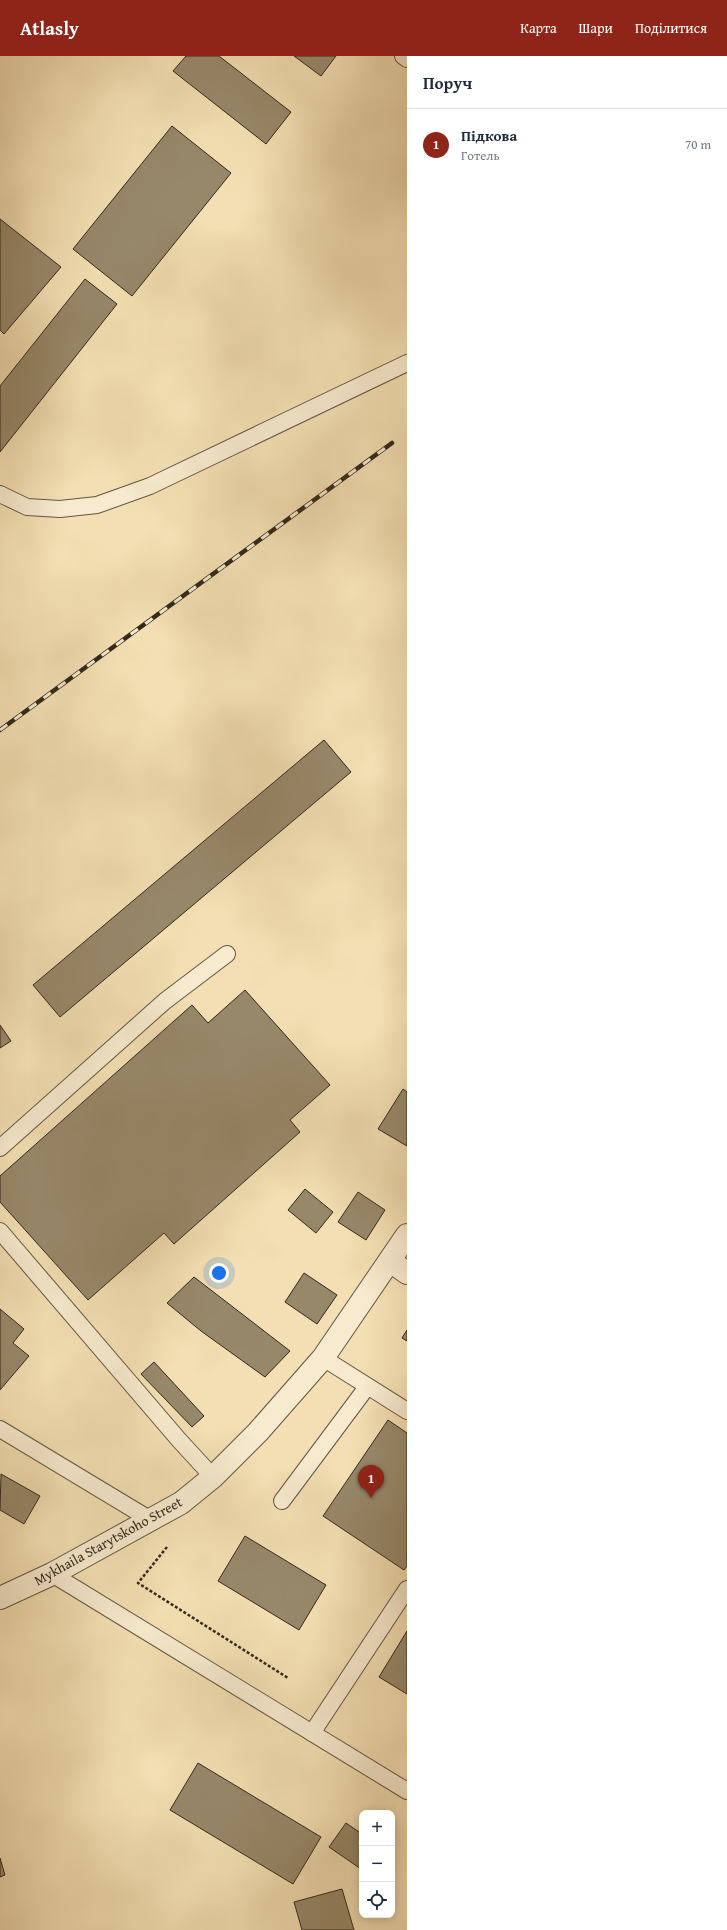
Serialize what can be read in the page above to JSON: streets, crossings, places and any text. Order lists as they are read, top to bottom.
{
  "streets": {
    "street": ["Mykhaila Starytskoho Street"]
  },
  "page": {
    "header": "Atlasly",
    "nav": ["Карта", "Шари", "Поділитися"],
    "heading": "Поруч",
    "list": [
      {
        "mark": "1",
        "name": "Підкова",
        "note": "Готель",
        "value": "70 m"
      }
    ],
    "pins": "1",
    "map_buttons": ["+", "−"]
  }
}
